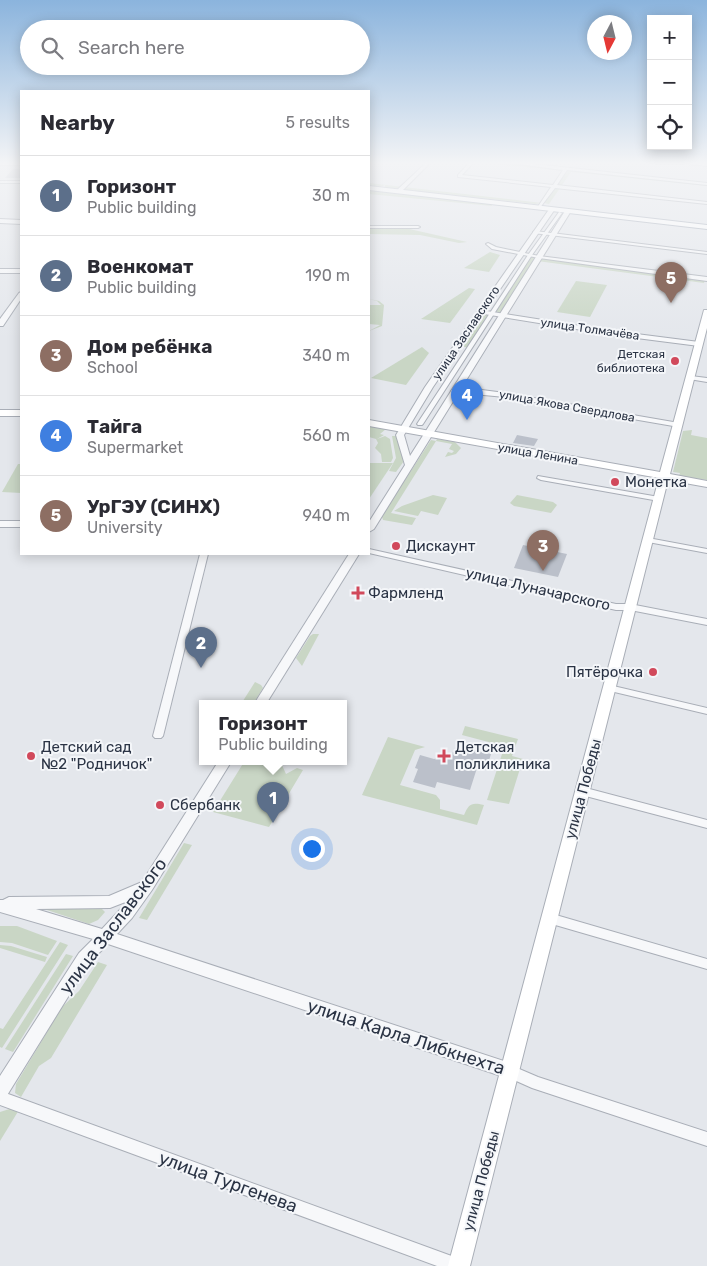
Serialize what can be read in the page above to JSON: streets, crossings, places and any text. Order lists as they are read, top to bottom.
{
  "streets": {
    "main road": ["улица Ленина", "улица Победы"],
    "street": [
      "улица Толмачёва",
      "улица Заславского",
      "улица Якова Свердлова",
      "улица Луначарского",
      "улица Карла Либкнехта",
      "улица Тургенева"
    ]
  },
  "crossings": [
    ["улица Толмачёва", "улица Заславского"],
    ["улица Толмачёва", "улица Победы"],
    ["улица Заславского", "улица Якова Свердлова"],
    ["улица Заславского", "улица Ленина"],
    ["улица Заславского", "улица Карла Либкнехта"],
    ["улица Якова Свердлова", "улица Победы"],
    ["улица Ленина", "улица Победы"],
    ["улица Луначарского", "улица Победы"],
    ["улица Победы", "улица Карла Либкнехта"],
    ["улица Победы", "улица Тургенева"]
  ],
  "places": {
    "other": [
      "Детская библиотека",
      "Монетка",
      "Дискаунт",
      "Пятёрочка",
      "Детский сад №2 \"Родничок\"",
      "Сбербанк"
    ],
    "health": ["Фармленд", "Детская поликлиника"]
  },
  "north": "bottom",
  "page": {
    "map_buttons": ["+", "−"],
    "search": "Search here",
    "heading": ["Nearby", "5 results"],
    "list": [
      {
        "mark": "1",
        "name": "Горизонт",
        "note": "Public building",
        "value": "30 m"
      },
      {
        "mark": "2",
        "name": "Военкомат",
        "note": "Public building",
        "value": "190 m"
      },
      {
        "mark": "3",
        "name": "Дом ребёнка",
        "note": "School",
        "value": "340 m"
      },
      {
        "mark": "4",
        "name": "Тайга",
        "note": "Supermarket",
        "value": "560 m"
      },
      {
        "mark": "5",
        "name": "УрГЭУ (СИНХ)",
        "note": "University",
        "value": "940 m"
      }
    ],
    "pins": [
      "5",
      "4",
      "3",
      "2",
      "1"
    ],
    "popup": ["Горизонт", "Public building"]
  }
}
